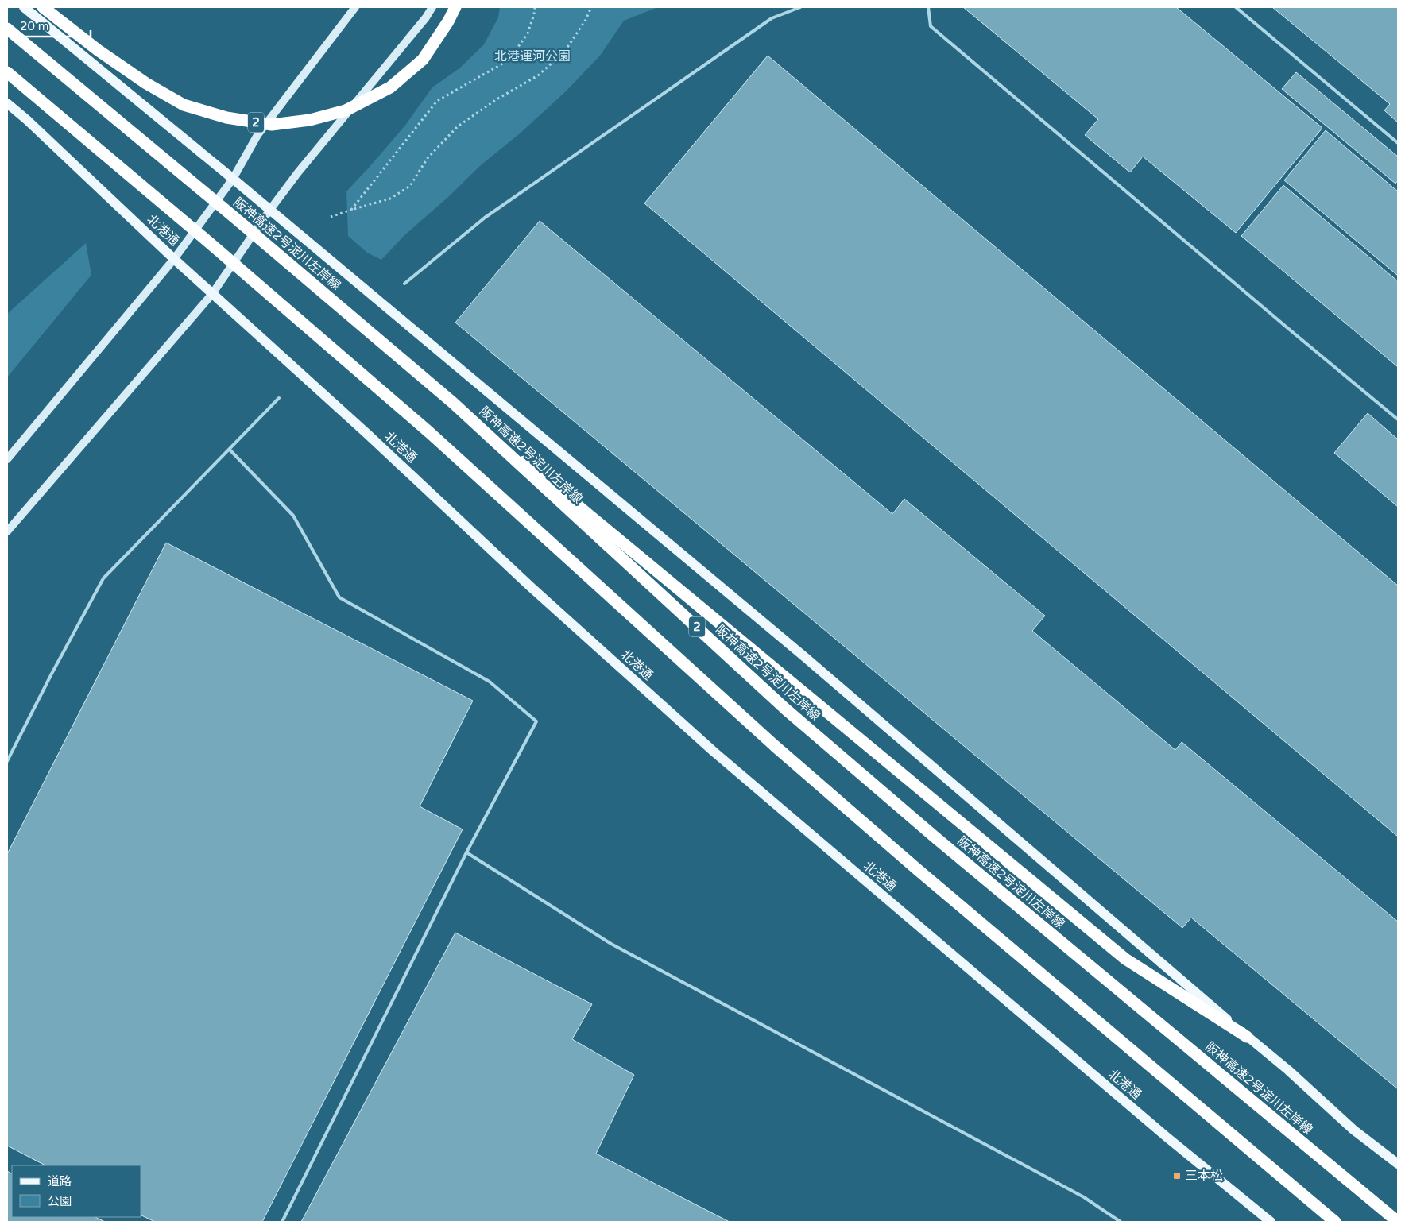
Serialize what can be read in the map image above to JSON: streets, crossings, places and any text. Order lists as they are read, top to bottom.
{
  "streets": {
    "highway": ["2", "阪神高速2号淀川左岸線"],
    "main road": ["北港通"]
  },
  "parks": ["北港運河公園"],
  "places": {
    "transit": ["三本松"]
  },
  "legend": ["道路", "公園"],
  "scale_bar": "20 m"
}
